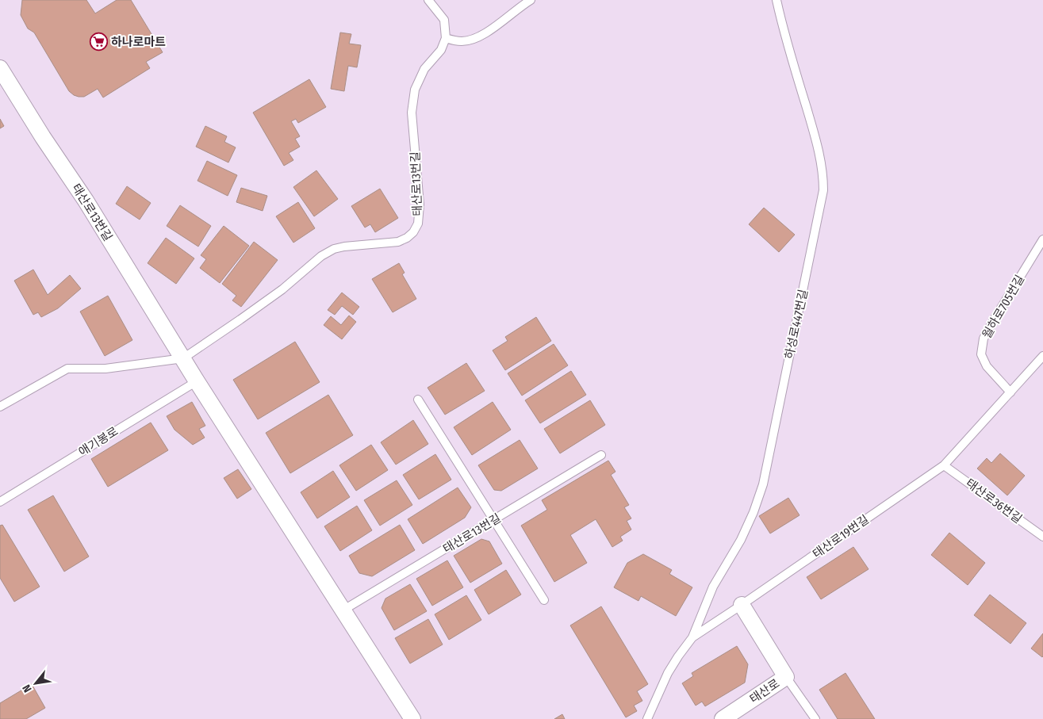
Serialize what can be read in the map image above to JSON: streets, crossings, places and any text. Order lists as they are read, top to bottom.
{
  "streets": {
    "street": ["태산로13번길", "태산로"],
    "lane": [
      "월하로705번길",
      "하성로447번길",
      "애기봉로",
      "태산로36번길",
      "태산로19번길"
    ]
  },
  "crossings": [
    ["태산로13번길", "애기봉로"],
    ["월하로705번길", "태산로19번길"],
    ["하성로447번길", "태산로19번길"],
    ["태산로36번길", "태산로19번길"]
  ],
  "places": {
    "supermarket": ["하나로마트"]
  },
  "north": "bottom left"
}
